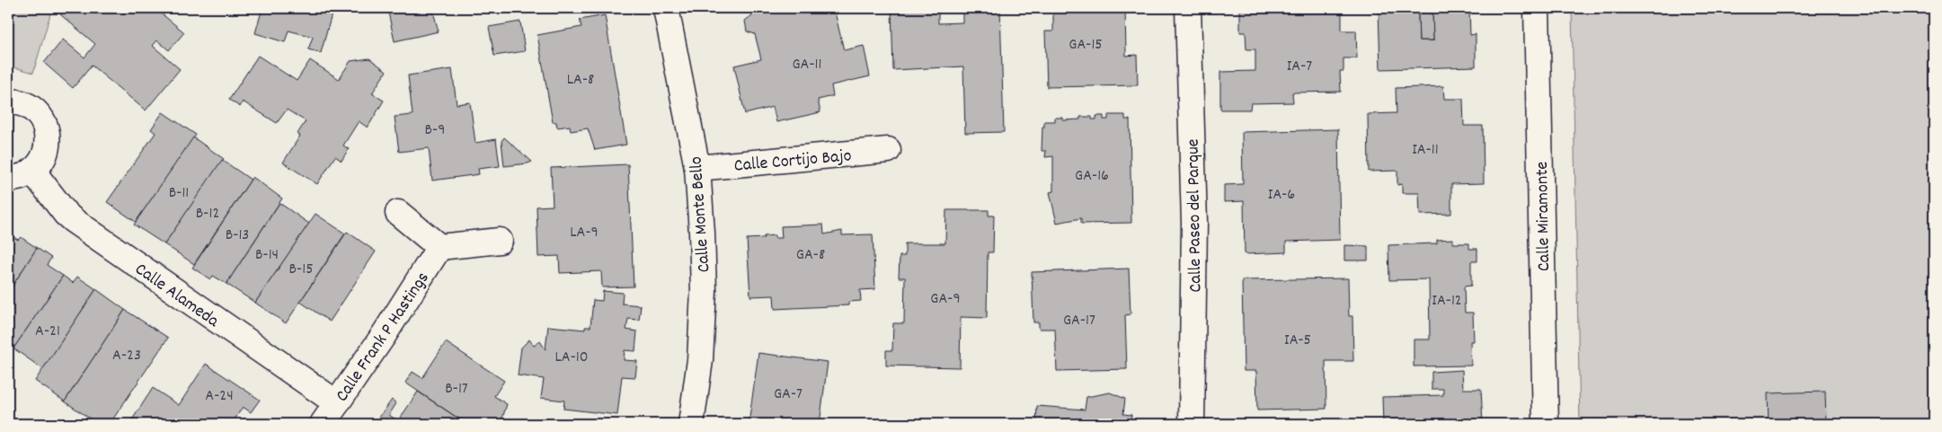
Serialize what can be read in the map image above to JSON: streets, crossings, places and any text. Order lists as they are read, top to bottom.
{
  "streets": {
    "street": [
      "Calle Cortijo Bajo",
      "Calle Monte Bello",
      "Calle Paseo del Parque",
      "Calle Miramonte",
      "Calle Alameda",
      "Calle Frank P Hastings"
    ]
  },
  "crossings": [
    ["Calle Cortijo Bajo", "Calle Monte Bello"],
    ["Calle Alameda", "Calle Frank P Hastings"]
  ],
  "house_numbers": [
    "GA-15",
    "GA-11",
    "IA-7",
    "LA-8",
    "B-9",
    "IA-11",
    "GA-16",
    "B-11",
    "IA-6",
    "B-12",
    "LA-9",
    "B-13",
    "B-14",
    "GA-8",
    "B-15",
    "GA-9",
    "IA-12",
    "GA-17",
    "A-21",
    "IA-5",
    "A-23",
    "LA-10",
    "B-17",
    "GA-7",
    "A-24"
  ]
}
